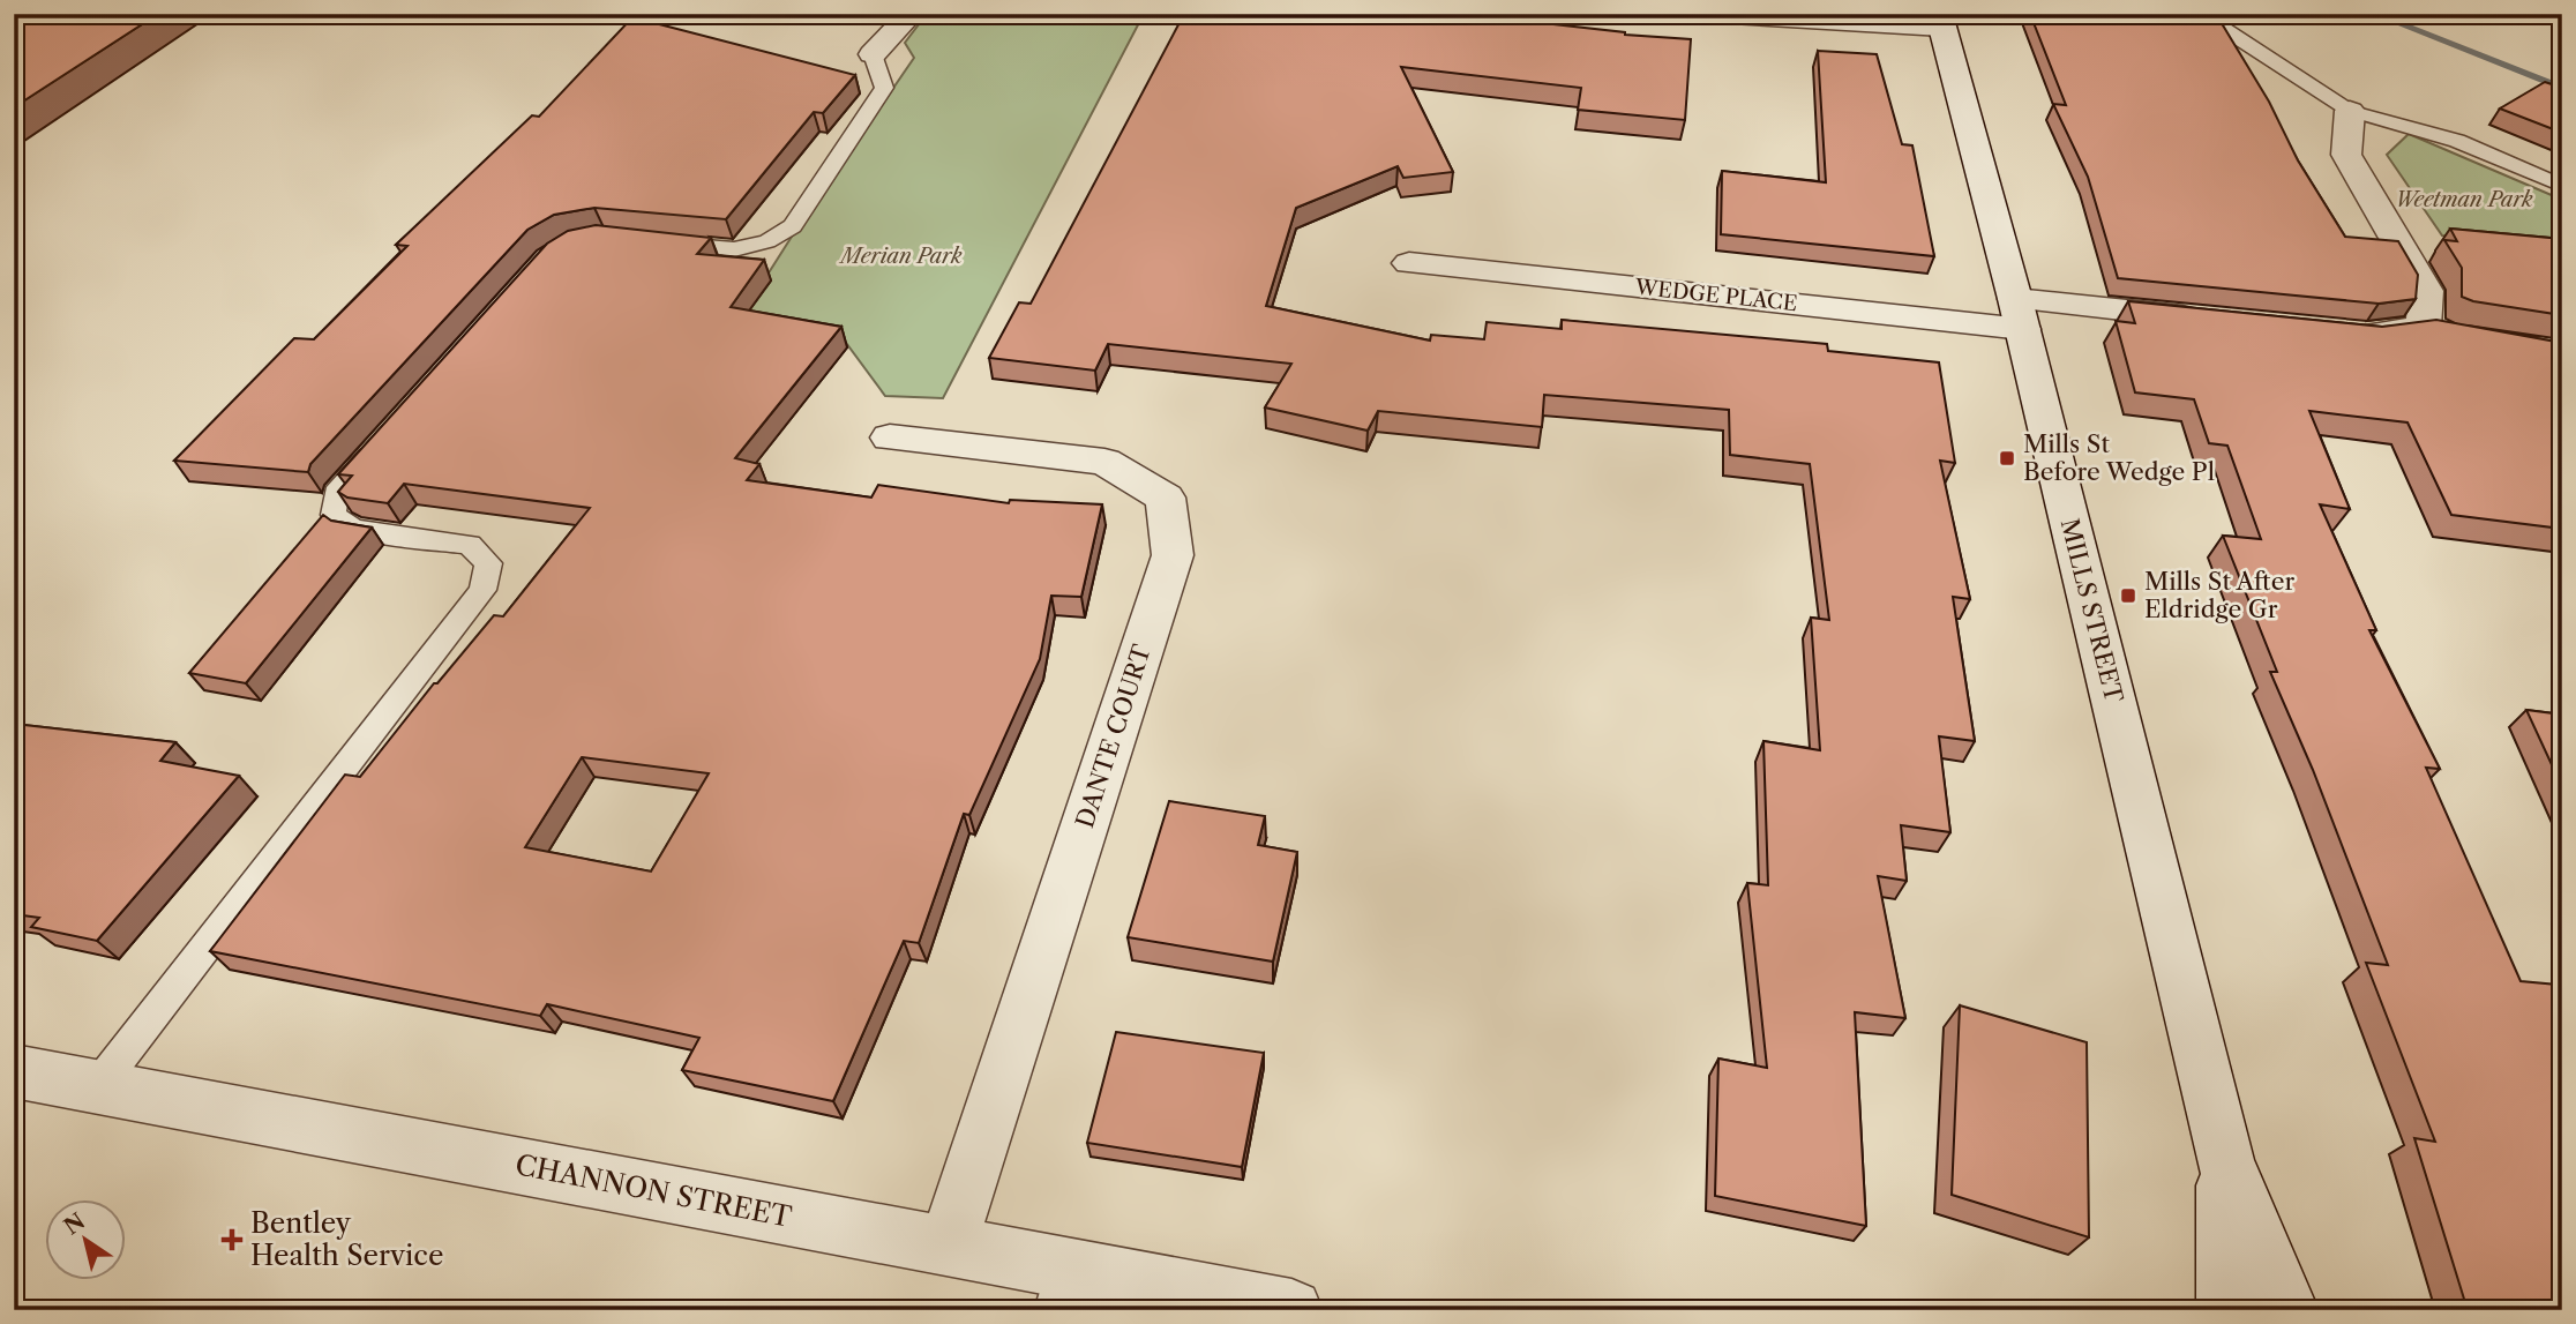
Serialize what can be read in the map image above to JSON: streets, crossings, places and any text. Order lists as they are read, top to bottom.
{
  "streets": {
    "street": [
      "WEDGE PLACE",
      "MILLS STREET",
      "DANTE COURT",
      "CHANNON STREET"
    ]
  },
  "crossings": [
    ["WEDGE PLACE", "MILLS STREET"],
    ["DANTE COURT", "CHANNON STREET"]
  ],
  "parks": ["Weetman Park", "Merian Park"],
  "places": {
    "transit": ["Mills St Before Wedge Pl", "Mills St After Eldridge Gr"],
    "health": ["Bentley Health Service"]
  },
  "north": "top left"
}
